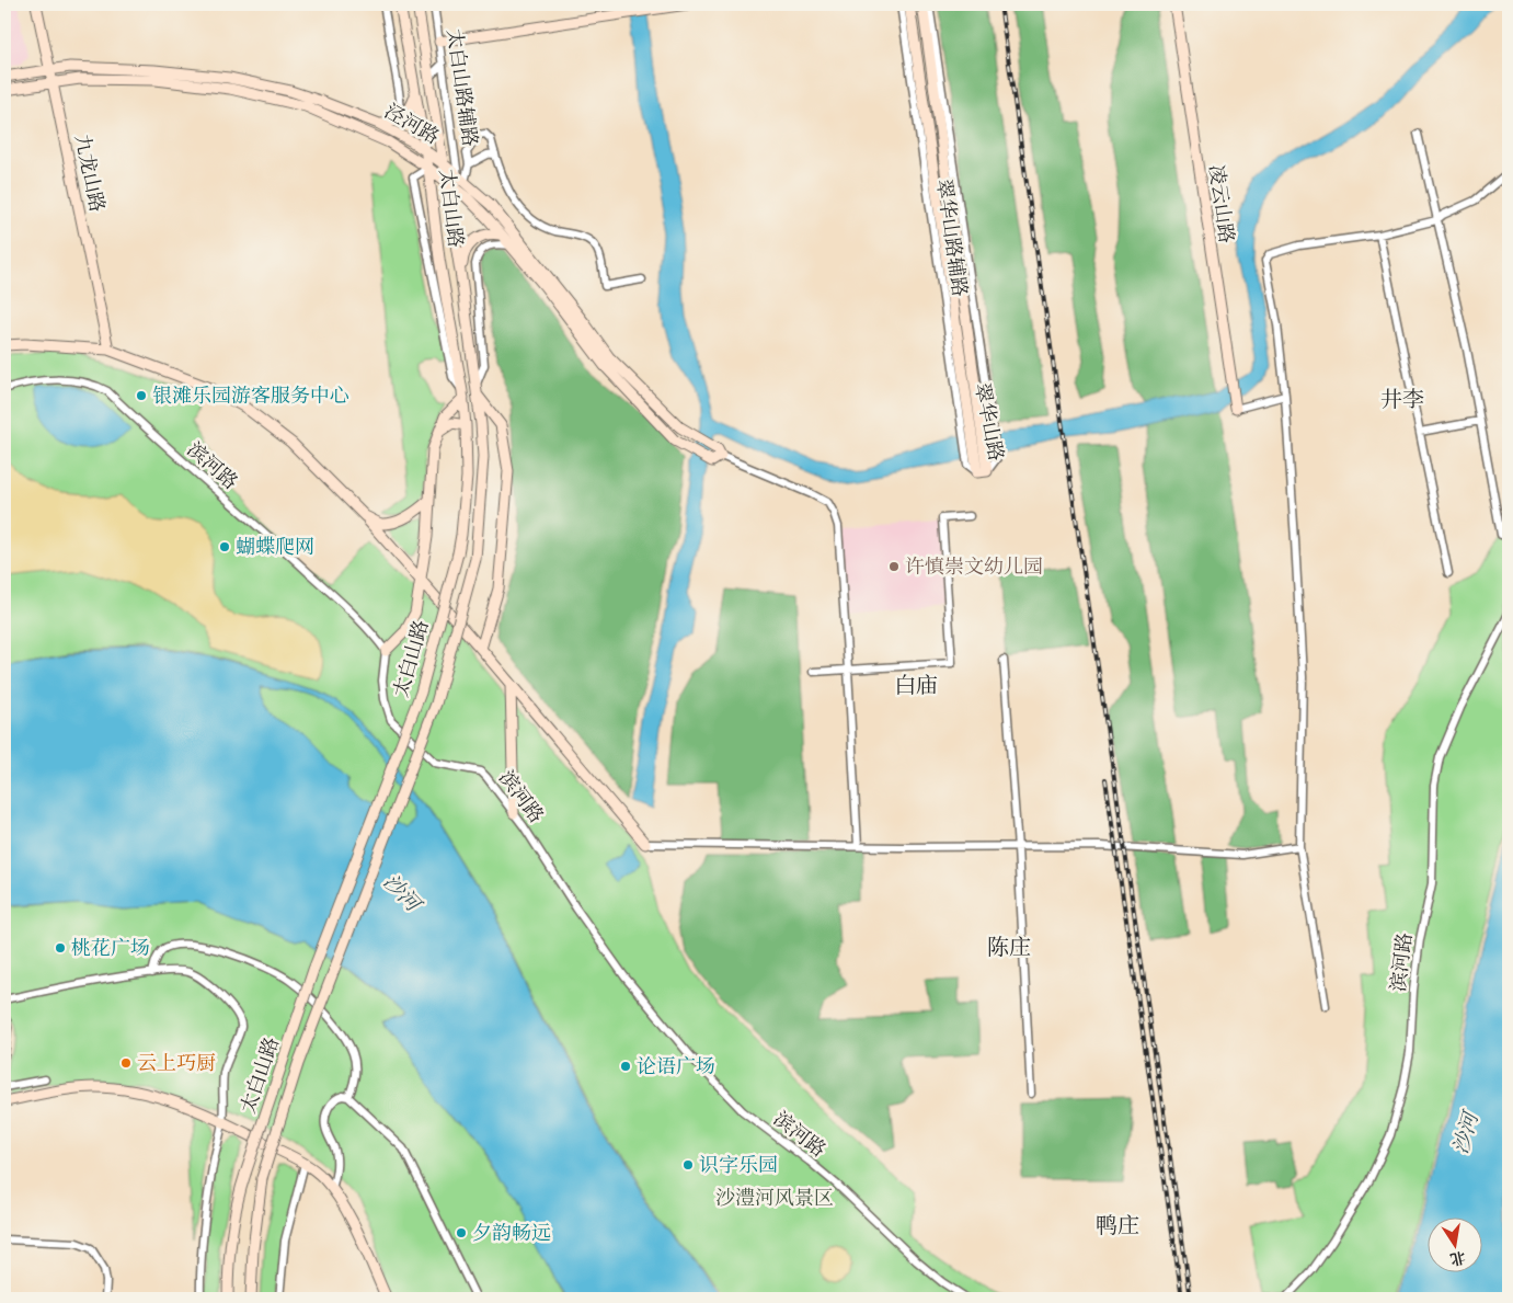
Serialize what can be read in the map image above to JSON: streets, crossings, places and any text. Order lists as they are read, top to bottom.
{
  "streets": {
    "street": [
      "太白山路辅路",
      "泾河路",
      "九龙山路",
      "凌云山路",
      "太白山路",
      "翠华山路辅路",
      "翠华山路",
      "滨河路"
    ]
  },
  "crossings": [
    ["太白山路辅路", "泾河路"],
    ["泾河路", "九龙山路"],
    ["泾河路", "太白山路"],
    ["翠华山路辅路", "翠华山路"]
  ],
  "districts": [
    "井李",
    "白庙",
    "陈庄",
    "鸭庄"
  ],
  "water": ["沙河"],
  "parks": ["沙澧河风景区"],
  "places": [
    "银滩乐园游客服务中心",
    "蝴蝶爬网",
    "许慎崇文幼儿园",
    "桃花广场",
    "云上巧厨",
    "论语广场",
    "识字乐园",
    "夕韵畅远"
  ],
  "north": "bottom"
}
